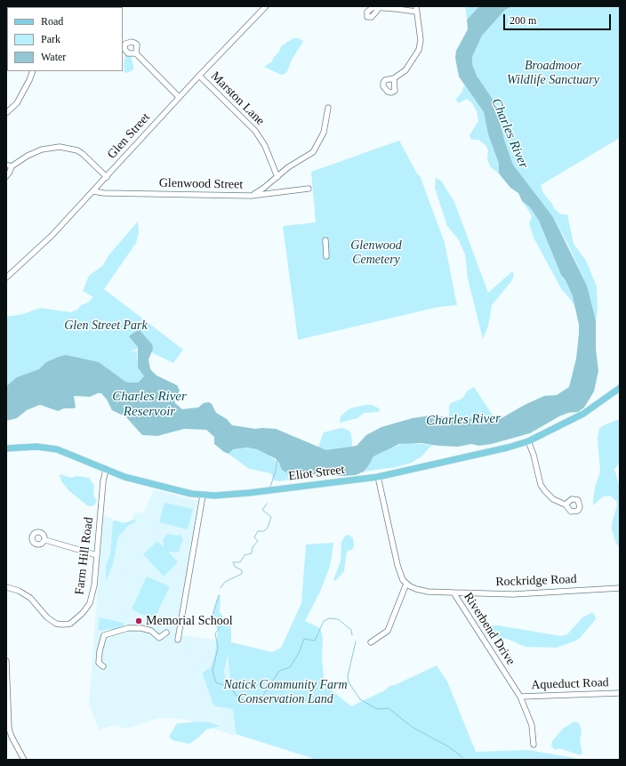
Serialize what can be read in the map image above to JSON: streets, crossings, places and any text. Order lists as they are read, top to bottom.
{
  "streets": {
    "main road": ["Eliot Street"],
    "street": [
      "Marston Lane",
      "Glen Street",
      "Glenwood Street",
      "Farm Hill Road",
      "Rockridge Road",
      "Riverbend Drive",
      "Aqueduct Road"
    ]
  },
  "crossings": [
    ["Marston Lane", "Glen Street"],
    ["Glen Street", "Glenwood Street"],
    ["Eliot Street", "Farm Hill Road"],
    ["Rockridge Road", "Riverbend Drive"],
    ["Riverbend Drive", "Aqueduct Road"]
  ],
  "water": ["Charles River", "Charles River Reservoir"],
  "parks": [
    "Broadmoor Wildlife Sanctuary",
    "Glenwood Cemetery",
    "Glen Street Park",
    "Natick Community Farm Conservation Land"
  ],
  "places": ["Memorial School"],
  "legend": ["Road", "Park", "Water"],
  "scale_bar": "200 m"
}
